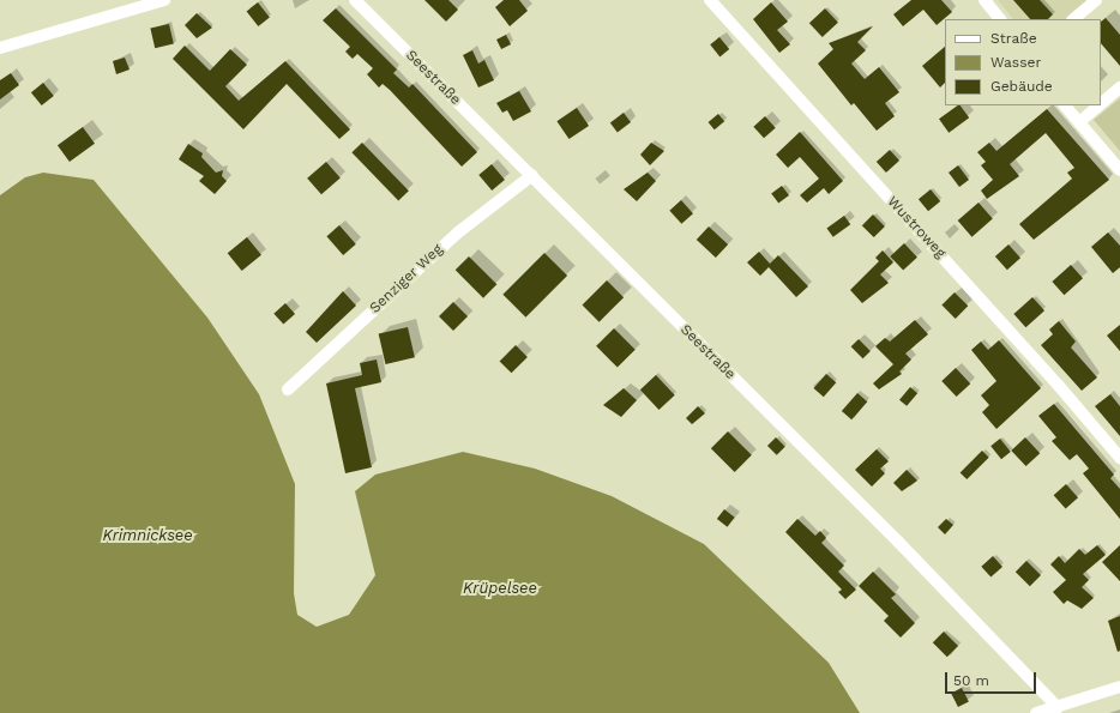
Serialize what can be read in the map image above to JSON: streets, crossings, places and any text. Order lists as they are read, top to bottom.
{
  "streets": {
    "street": ["Seestraße", "Wustroweg", "Senziger Weg"]
  },
  "crossings": [
    ["Seestraße", "Senziger Weg"]
  ],
  "water": ["Krimnicksee", "Krüpelsee"],
  "legend": ["Straße", "Wasser", "Gebäude"],
  "scale_bar": "50 m"
}
